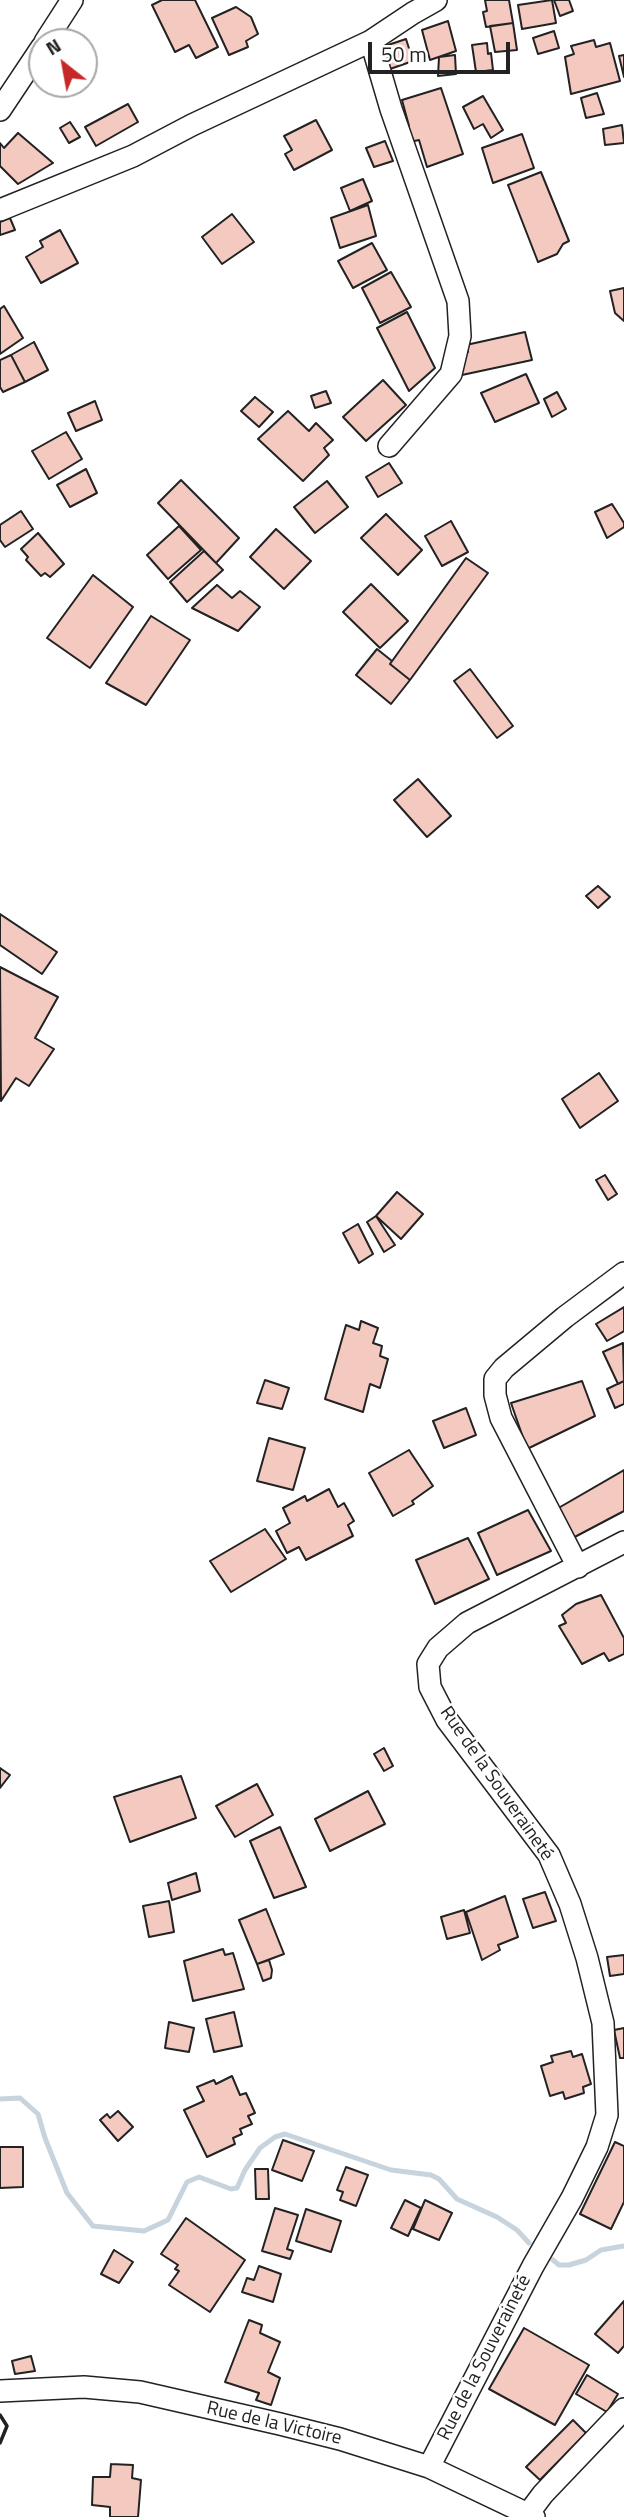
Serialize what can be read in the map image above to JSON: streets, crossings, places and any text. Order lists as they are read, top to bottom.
{
  "streets": {
    "street": ["Rue de la Souveraineté", "Rue de la Victoire"]
  },
  "crossings": [
    ["Rue de la Souveraineté", "Rue de la Victoire"]
  ],
  "scale_bar": "50 m",
  "north": "top left"
}
